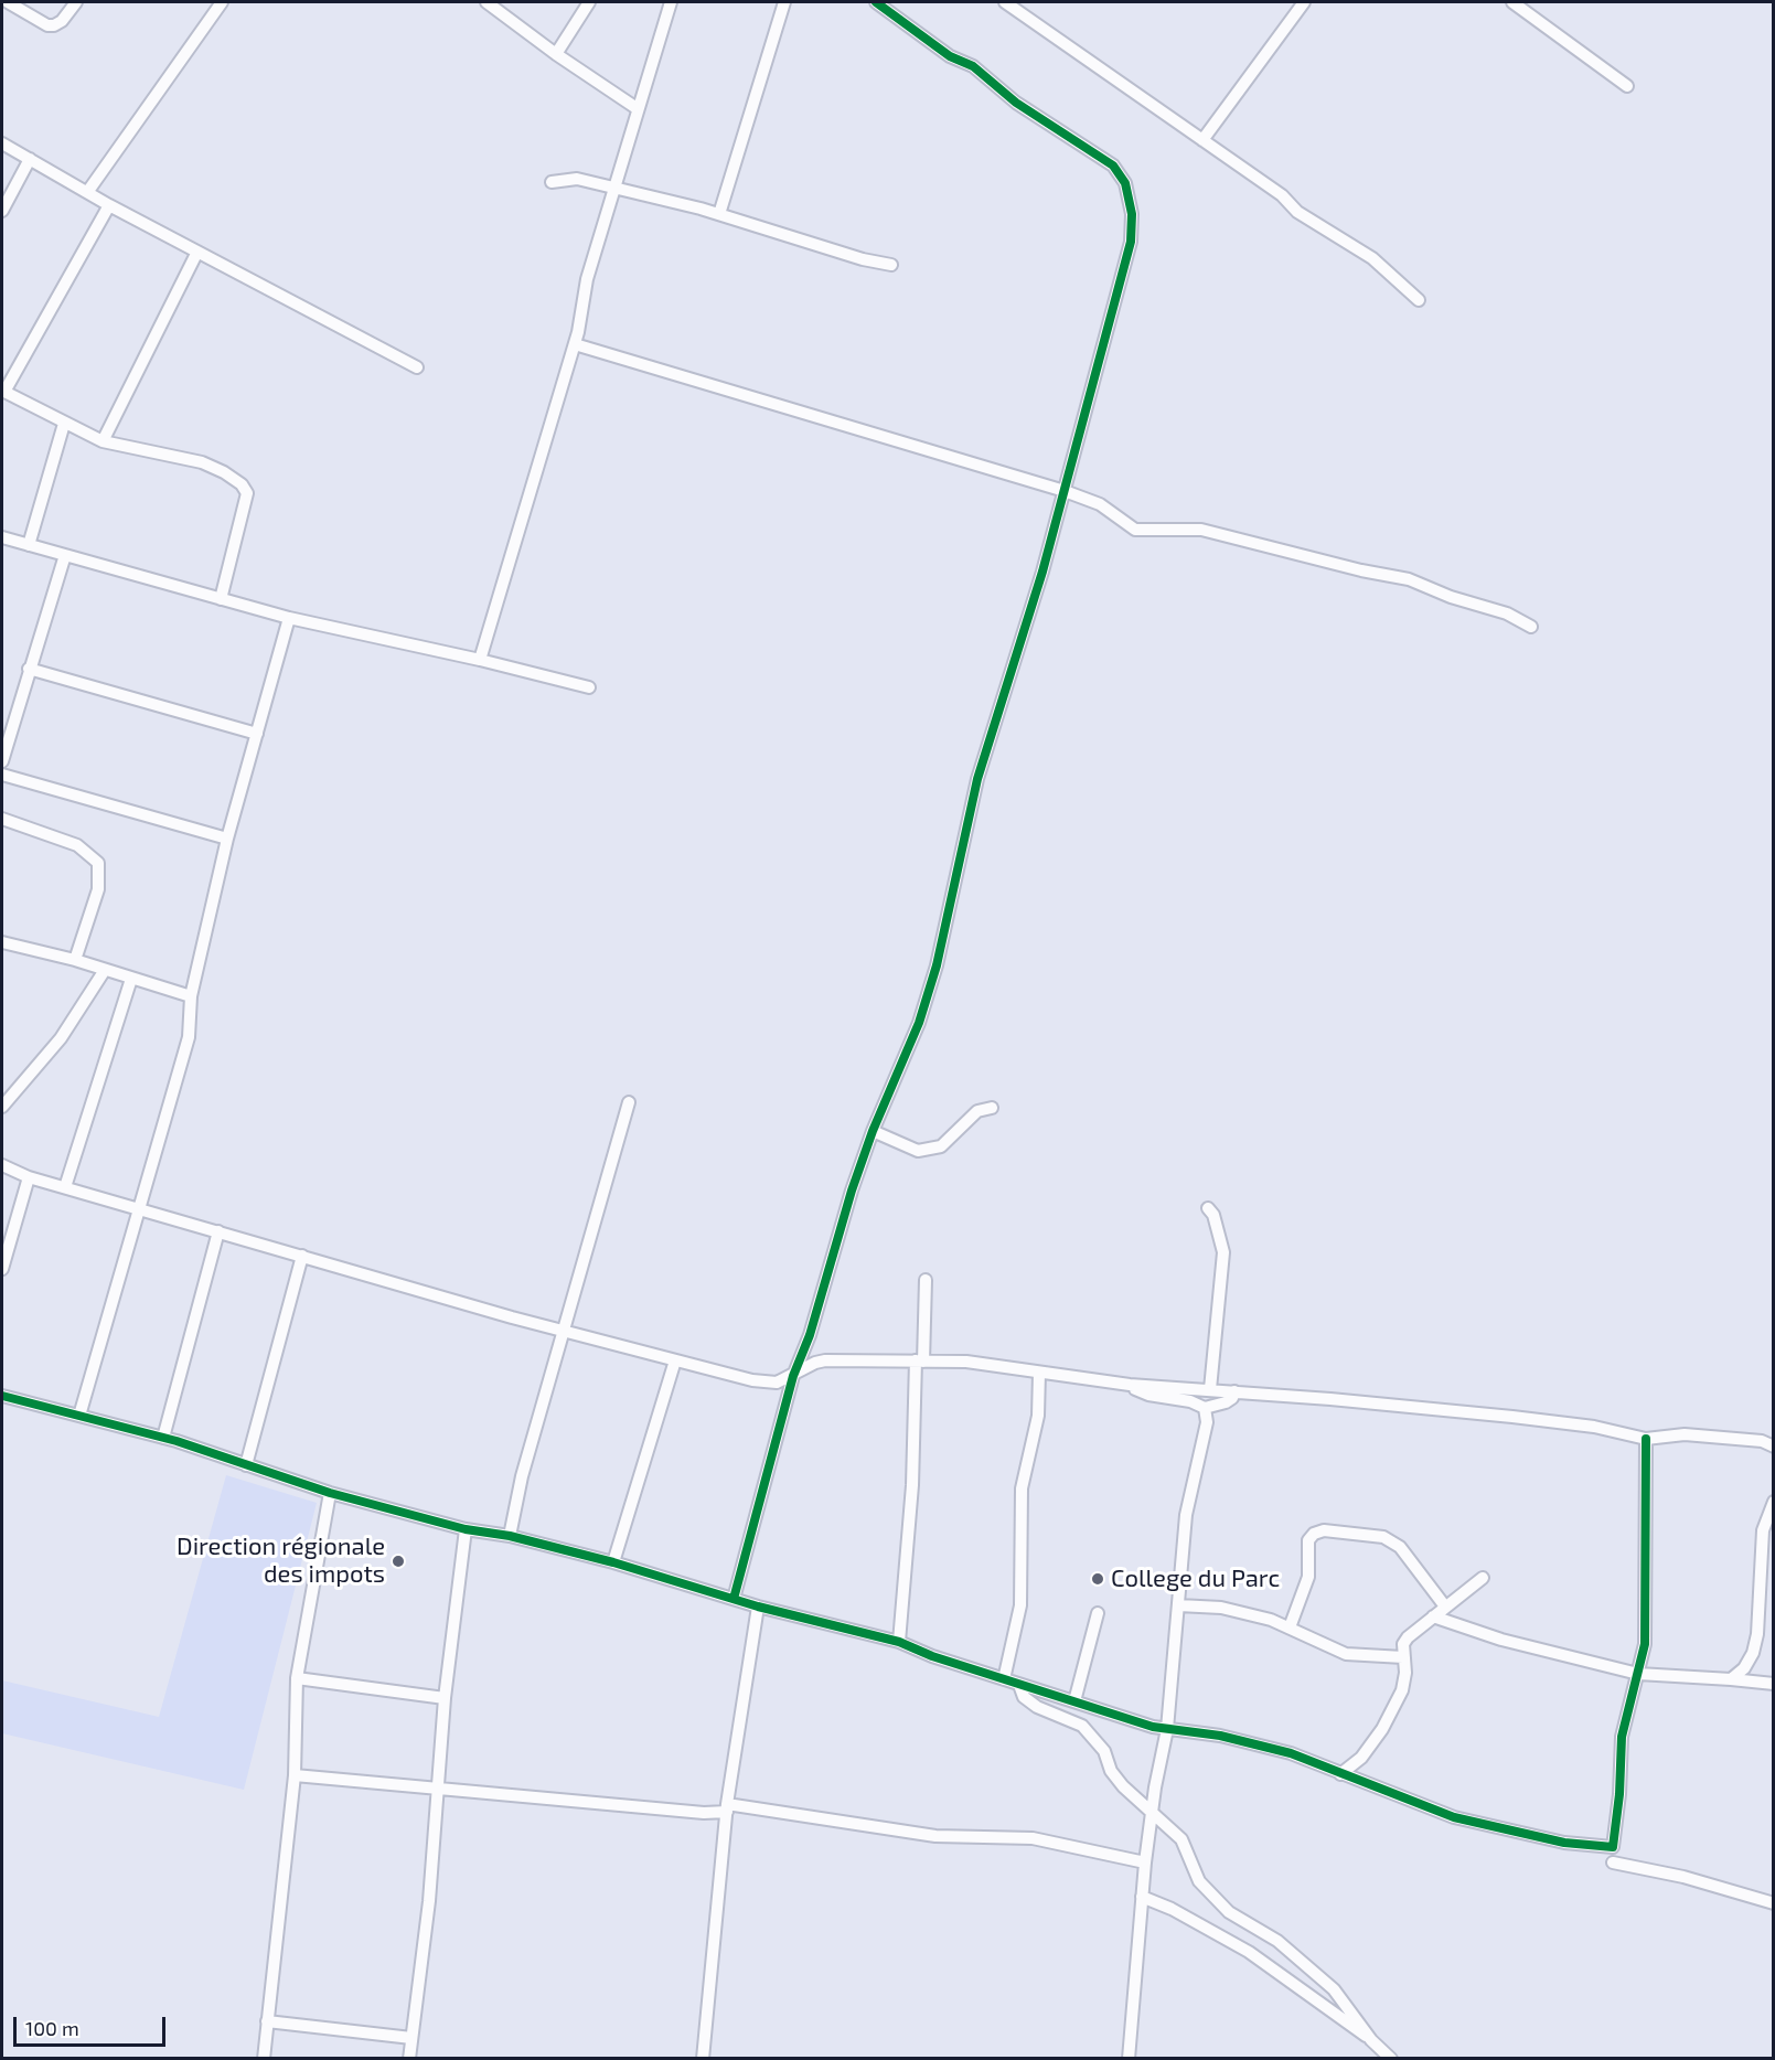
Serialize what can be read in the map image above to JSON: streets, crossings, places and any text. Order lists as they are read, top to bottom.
{
  "places": ["Direction régionale des impots", "College du Parc"],
  "scale_bar": "100 m"
}
